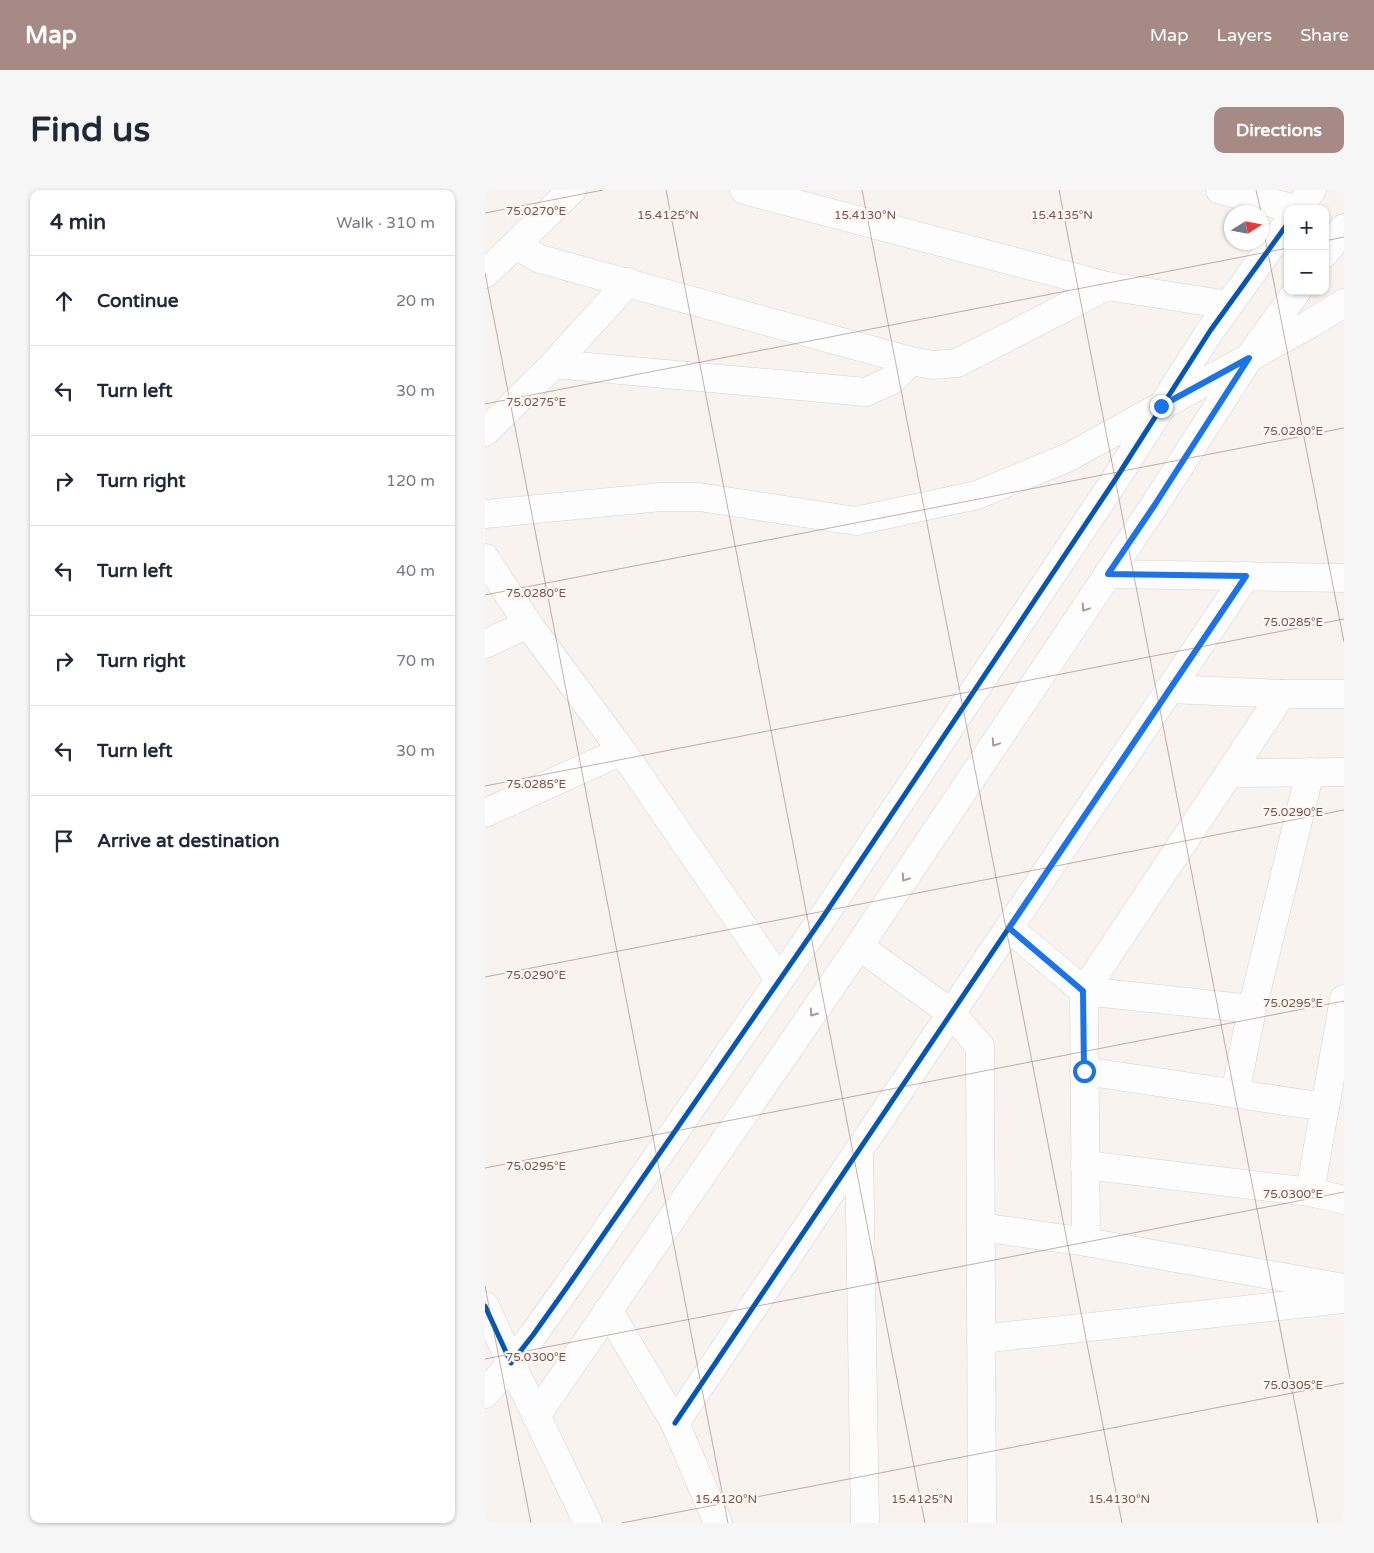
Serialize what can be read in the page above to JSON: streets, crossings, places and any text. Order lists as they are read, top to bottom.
{
  "north": "right",
  "page": {
    "header": "Map",
    "nav": ["Map", "Layers", "Share"],
    "buttons": "Directions",
    "title": "Find us",
    "heading": ["4 min", "Walk · 310 m"],
    "map_buttons": ["+", "−"],
    "list": [
      ["Continue", "20 m"],
      ["Turn left", "30 m"],
      ["Turn right", "120 m"],
      ["Turn left", "40 m"],
      ["Turn right", "70 m"],
      ["Turn left", "30 m"],
      "Arrive at destination"
    ]
  },
  "coordinates": [
    "75.0270°E",
    "15.4125°N",
    "15.4130°N",
    "15.4135°N",
    "75.0275°E",
    "75.0280°E",
    "75.0285°E",
    "75.0290°E",
    "75.0295°E",
    "75.0300°E",
    "75.0305°E",
    "15.4120°N"
  ]
}
